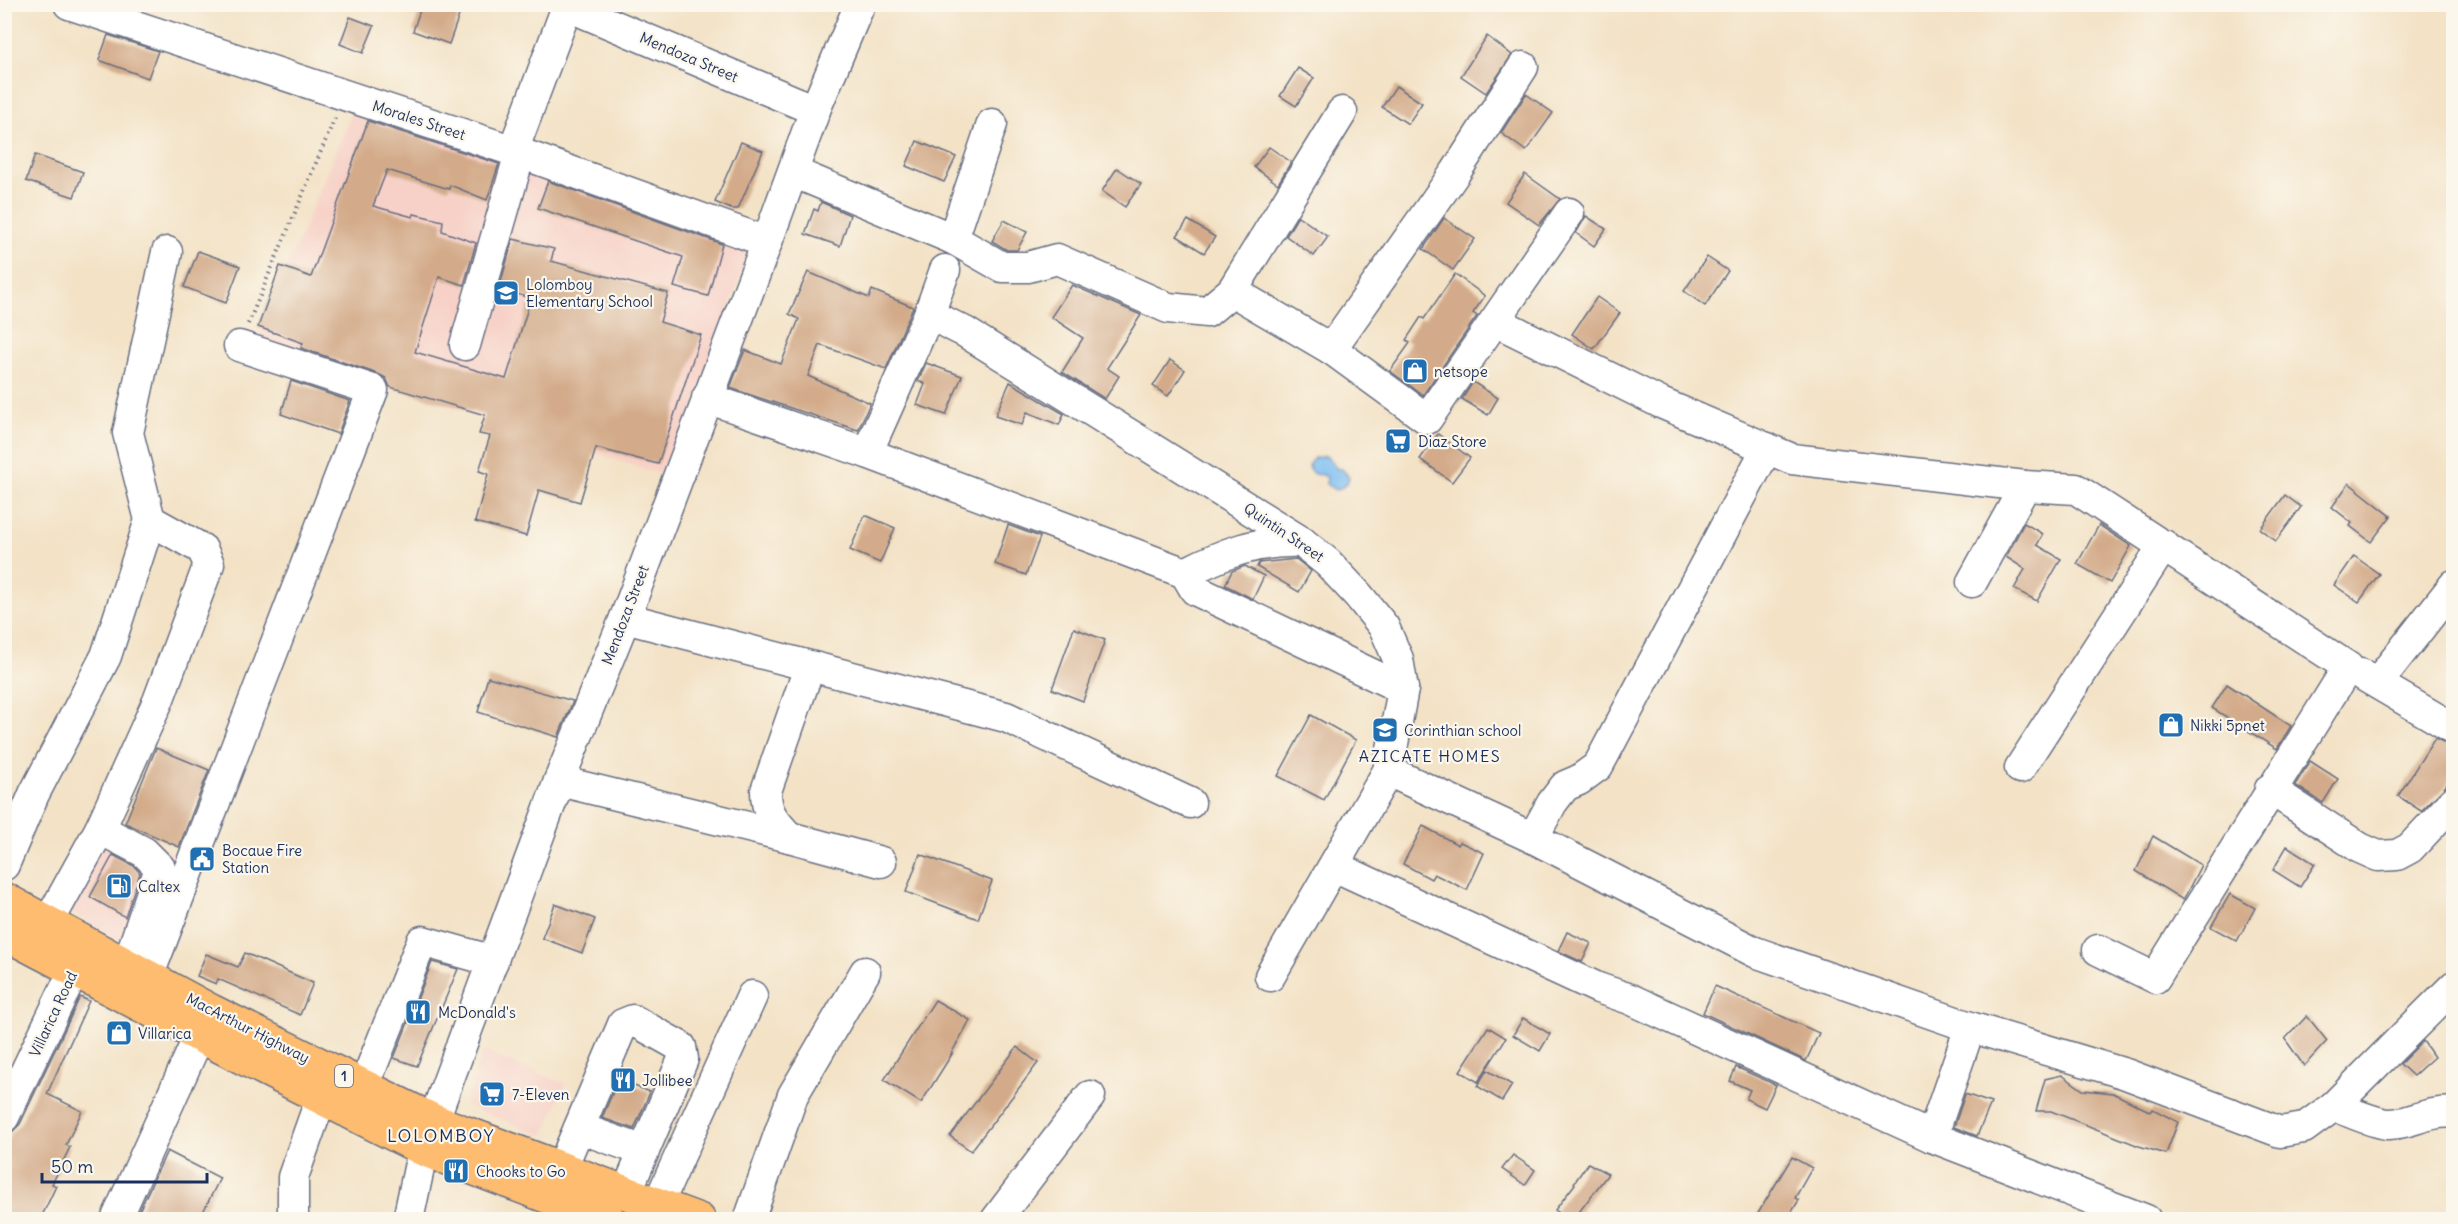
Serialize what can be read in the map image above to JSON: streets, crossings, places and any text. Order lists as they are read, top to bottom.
{
  "streets": {
    "highway": ["MacArthur Highway", "1"],
    "street": [
      "Mendoza Street",
      "Morales Street",
      "Quintin Street",
      "Villarica Road"
    ]
  },
  "crossings": [
    ["Mendoza Street", "Morales Street"],
    ["Mendoza Street", "MacArthur Highway"],
    ["Villarica Road", "MacArthur Highway"]
  ],
  "districts": ["AZICATE HOMES", "LOLOMBOY"],
  "places": {
    "school or university": ["Lolomboy Elementary School", "Corinthian school"],
    "shop": ["netsope", "Nikki 5pnet", "Villarica"],
    "supermarket": ["Diaz Store", "7-Eleven"],
    "public building": ["Bocaue Fire Station"],
    "fuel station": ["Caltex"],
    "restaurant": ["McDonald's", "Jollibee", "Chooks to Go"]
  },
  "scale_bar": "50 m"
}
